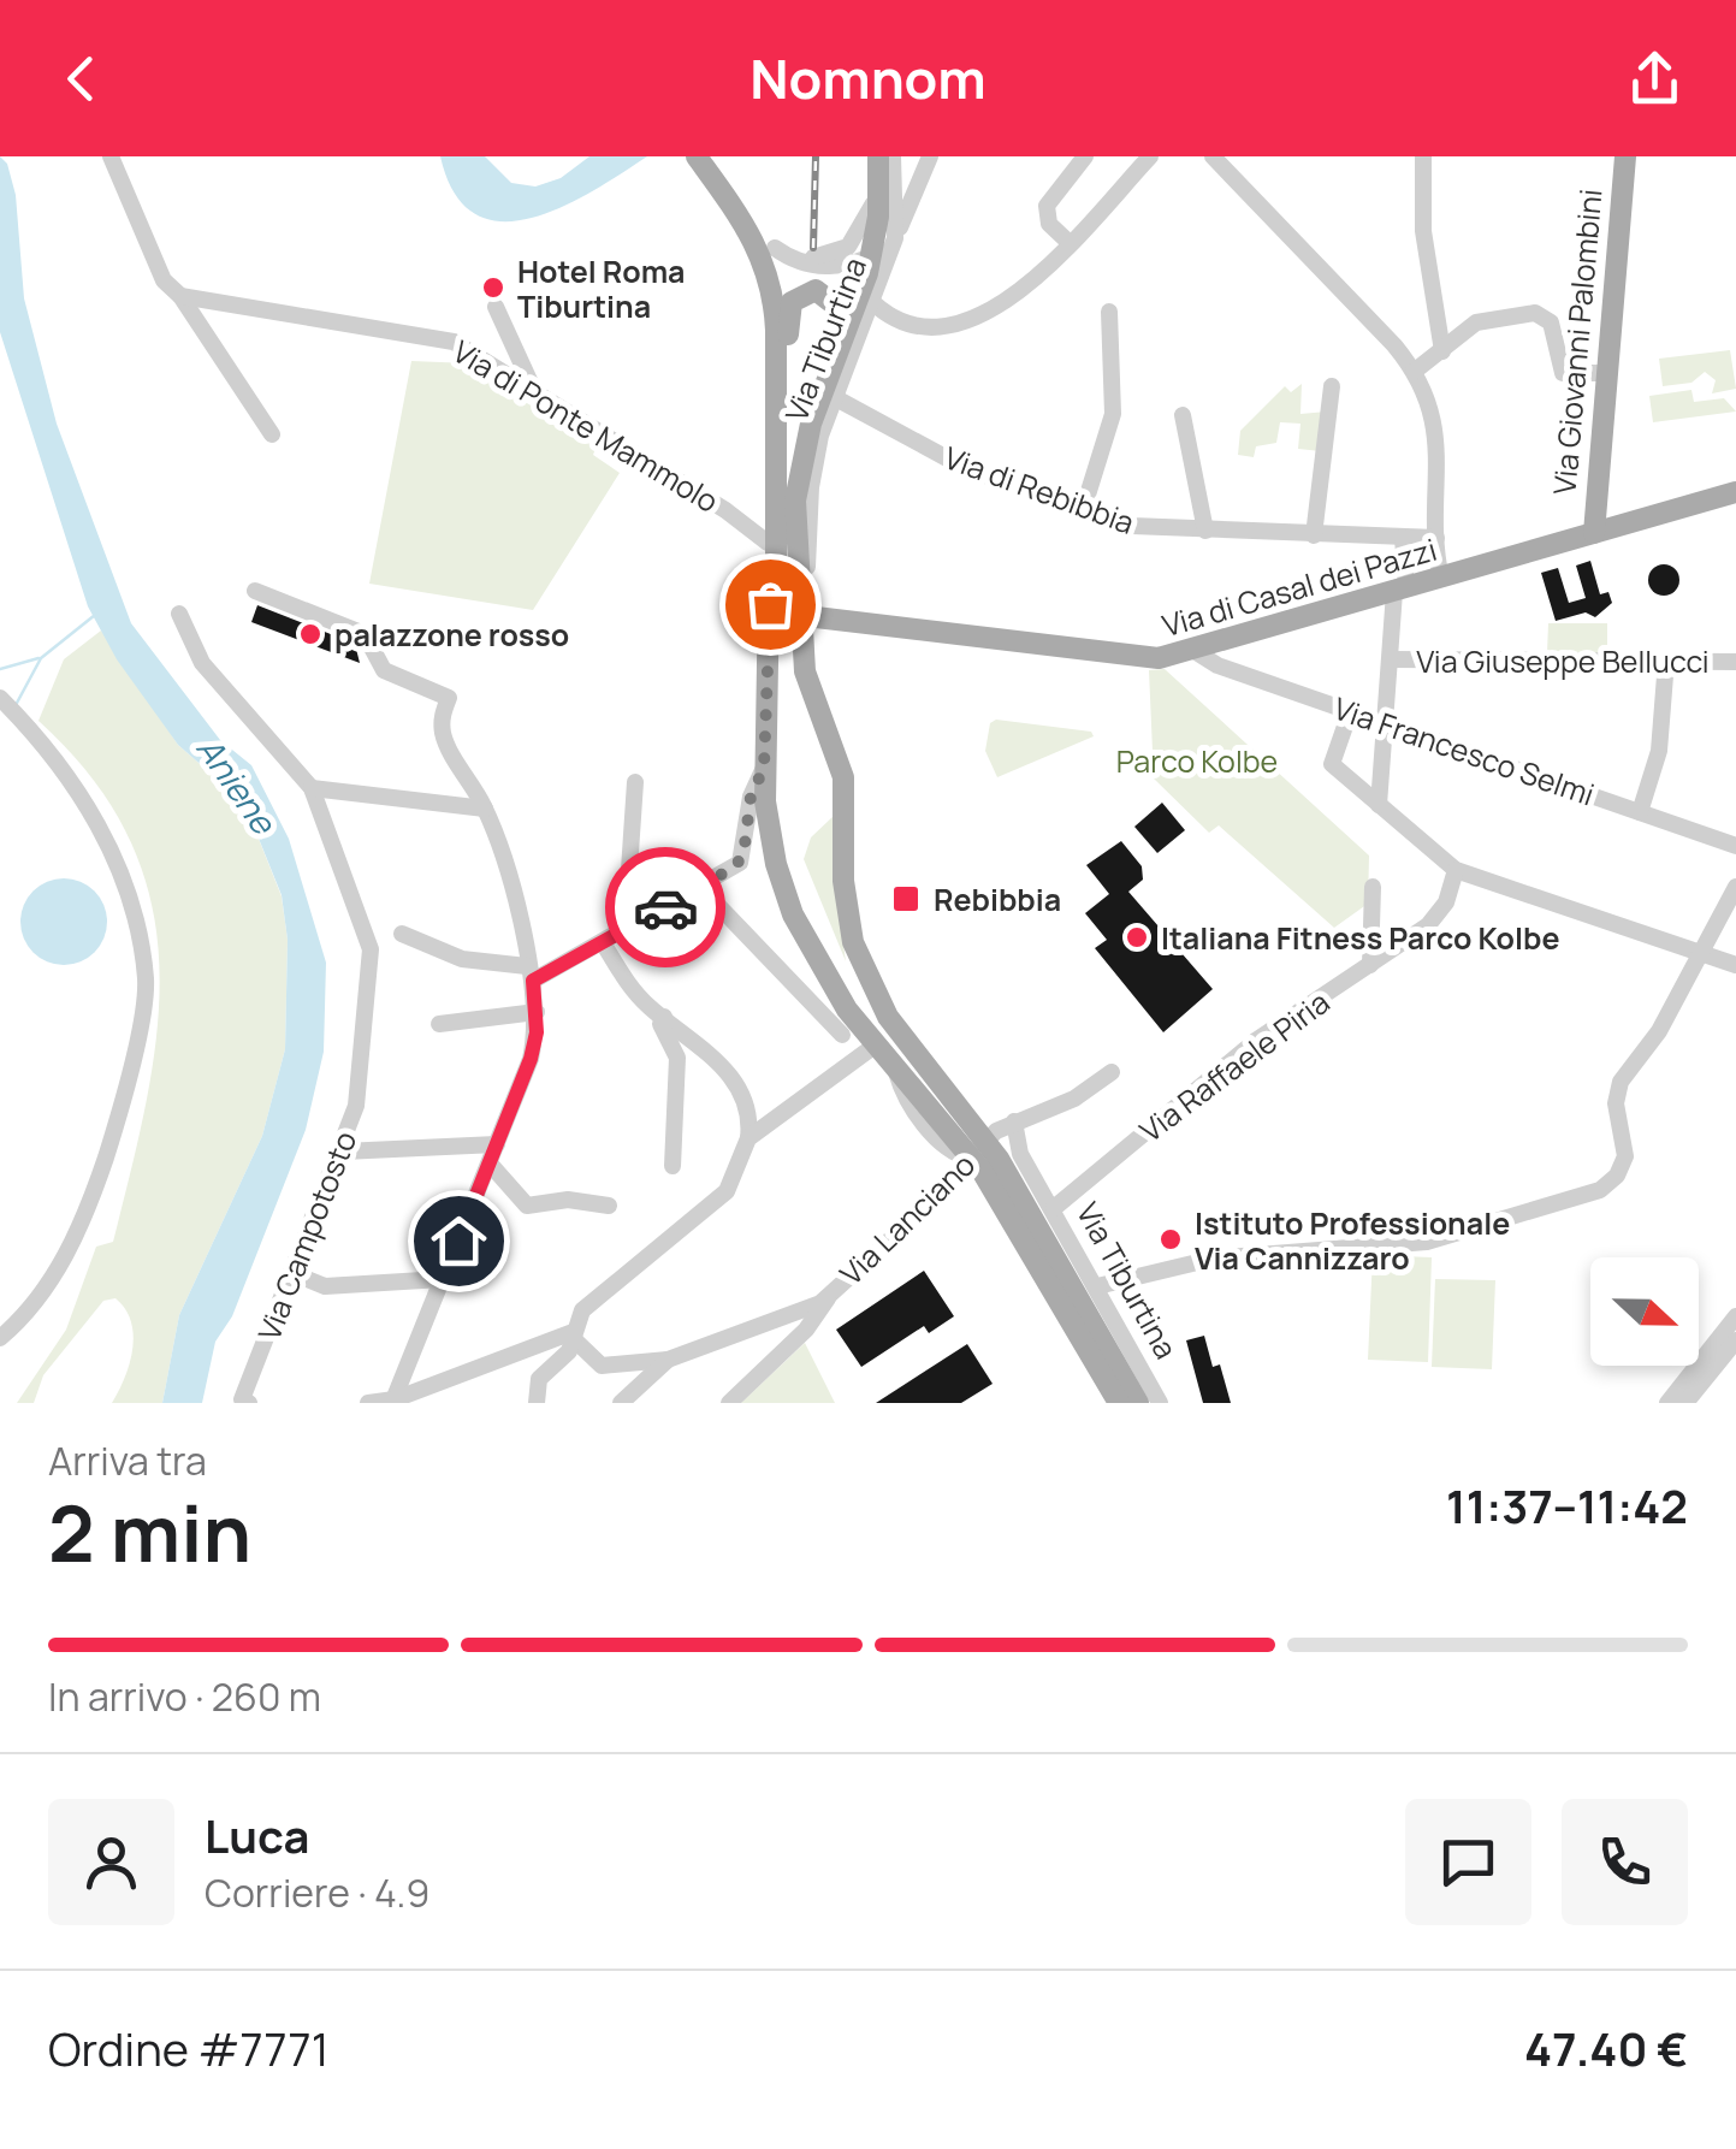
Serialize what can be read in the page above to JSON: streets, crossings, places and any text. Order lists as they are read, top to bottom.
{
  "streets": {
    "main road": ["Via Tiburtina", "Via Giovanni Palombini", "Via di Casal dei Pazzi"],
    "street": [
      "Via di Ponte Mammolo",
      "Via di Rebibbia",
      "Via Giuseppe Bellucci",
      "Via Francesco Selmi",
      "Via Raffaele Piria",
      "Via Lanciano",
      "Via Campotosto"
    ]
  },
  "crossings": [
    ["Via Tiburtina", "Via di Ponte Mammolo"],
    ["Via Tiburtina", "Via di Rebibbia"],
    ["Via Tiburtina", "Via di Casal dei Pazzi"],
    ["Via Tiburtina", "Via Raffaele Piria"],
    ["Via Tiburtina", "Via Lanciano"],
    ["Via Giovanni Palombini", "Via di Casal dei Pazzi"],
    ["Via di Casal dei Pazzi", "Via Francesco Selmi"]
  ],
  "water": ["Aniene"],
  "parks": ["Parco Kolbe"],
  "places": {
    "other": [
      "Hotel Roma Tiburtina",
      "palazzone rosso",
      "Italiana Fitness Parco Kolbe",
      "Istituto Professionale Via Cannizzaro"
    ],
    "transit": ["Rebibbia"]
  },
  "north": "right",
  "page": {
    "header": "Nomnom",
    "heading": ["2 min", "Arriva tra", "11:37–11:42"],
    "panel": [
      "Luca",
      "Corriere · 4.9",
      "Ordine #7771",
      "47.40 €"
    ],
    "bar": "In arrivo · 260 m"
  }
}
